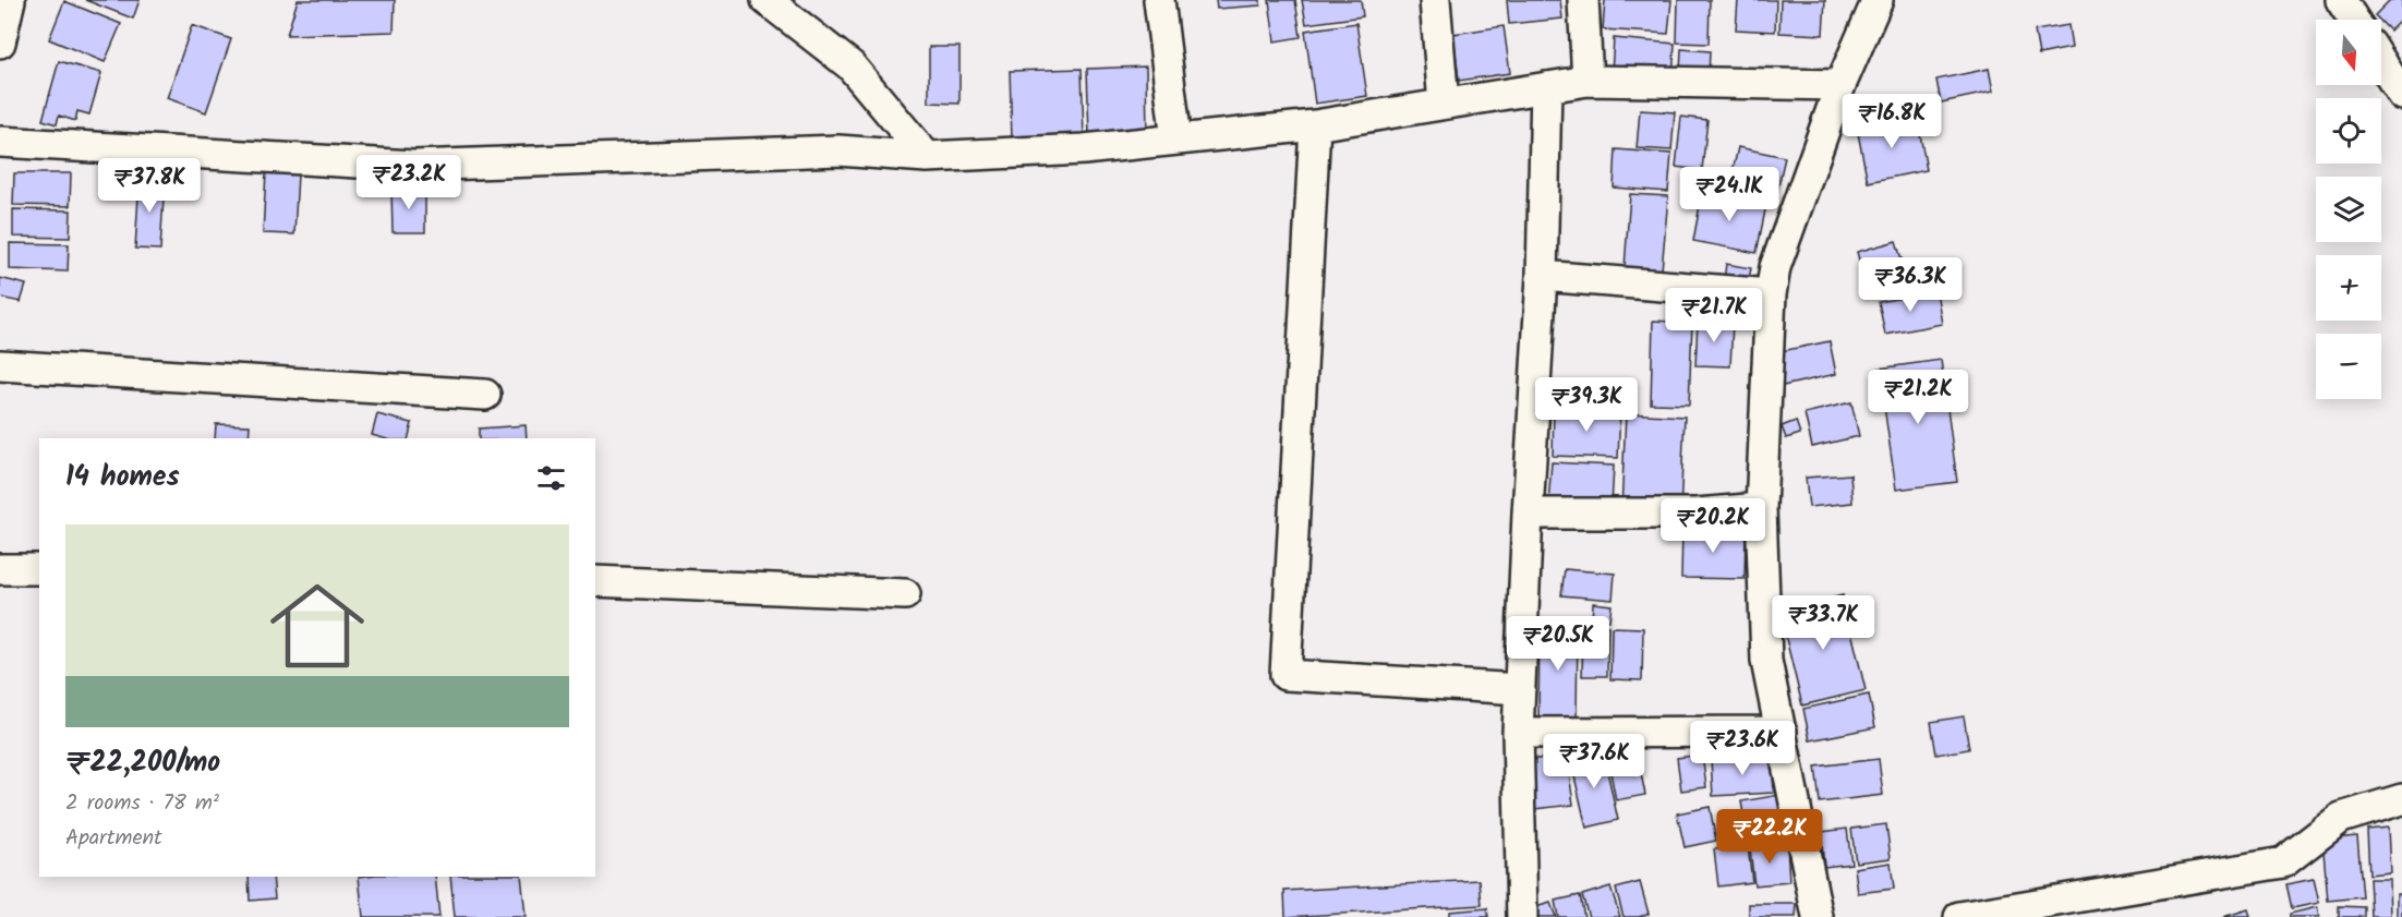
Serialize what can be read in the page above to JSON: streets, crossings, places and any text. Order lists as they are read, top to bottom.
{
  "north": "bottom",
  "page": {
    "map_buttons": ["+", "−"],
    "price": [
      "₹16.8K",
      "₹23.2K",
      "₹37.8K",
      "₹24.1K",
      "₹36.3K",
      "₹21.7K",
      "₹21.2K",
      "₹39.3K",
      "₹20.2K",
      "₹33.7K",
      "₹20.5K",
      "₹23.6K",
      "₹37.6K",
      "₹22.2K"
    ],
    "heading": "14 homes",
    "list": [
      {
        "name": "₹22,200/mo",
        "note": "2 rooms · 78 m² · Apartment"
      }
    ]
  }
}
